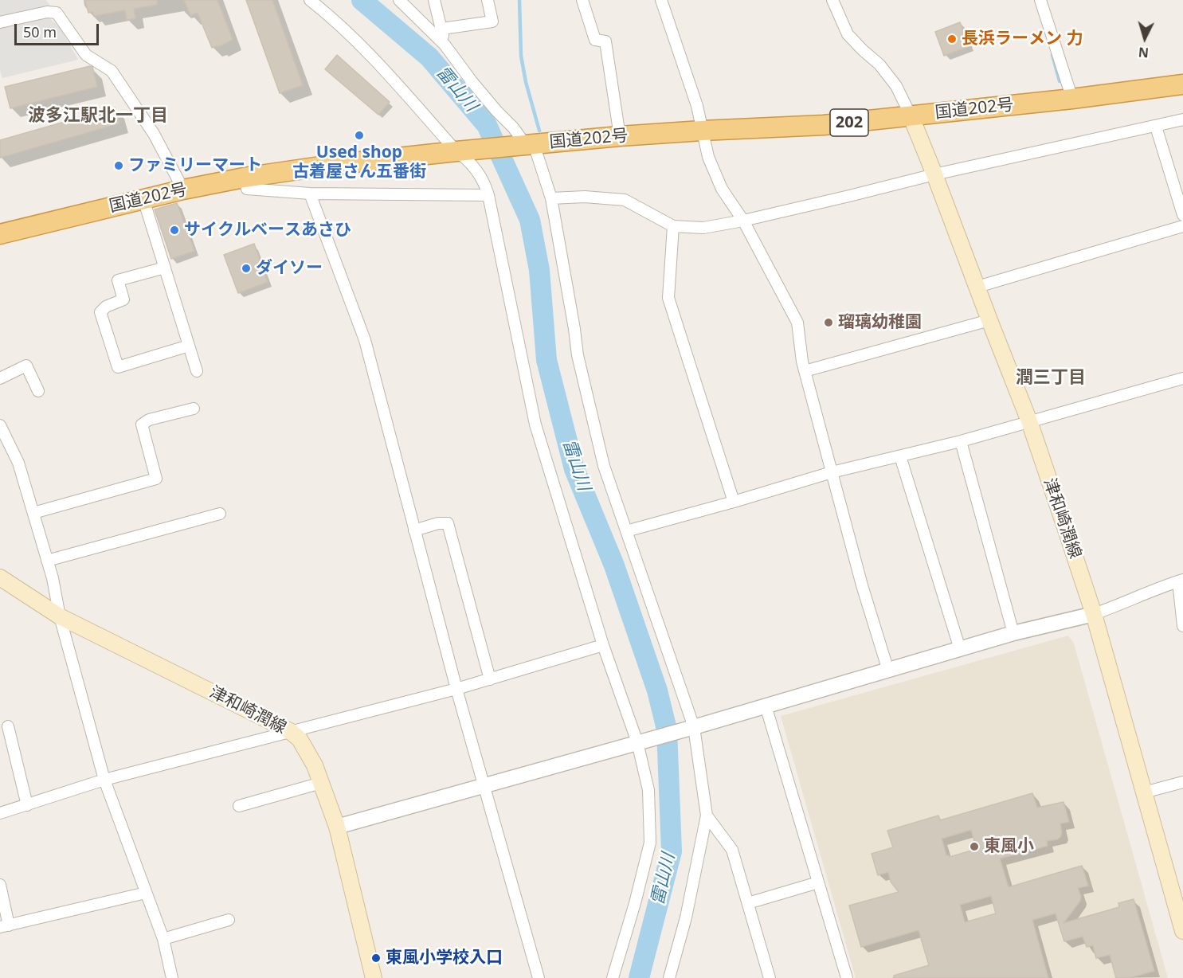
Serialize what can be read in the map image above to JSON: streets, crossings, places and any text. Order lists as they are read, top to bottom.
{
  "streets": {
    "highway": ["国道202号", "202"],
    "main road": ["津和崎潤線"]
  },
  "crossings": [
    ["国道202号", "津和崎潤線"]
  ],
  "districts": ["波多江駅北一丁目", "潤三丁目"],
  "water": ["雷山川"],
  "places": [
    "長浜ラーメン 力",
    "Used shop 古着屋さん五番街",
    "ファミリーマート",
    "サイクルベースあさひ",
    "ダイソー",
    "瑠璃幼稚園",
    "東風小",
    "東風小学校入口"
  ],
  "scale_bar": "50 m",
  "north": "bottom"
}
